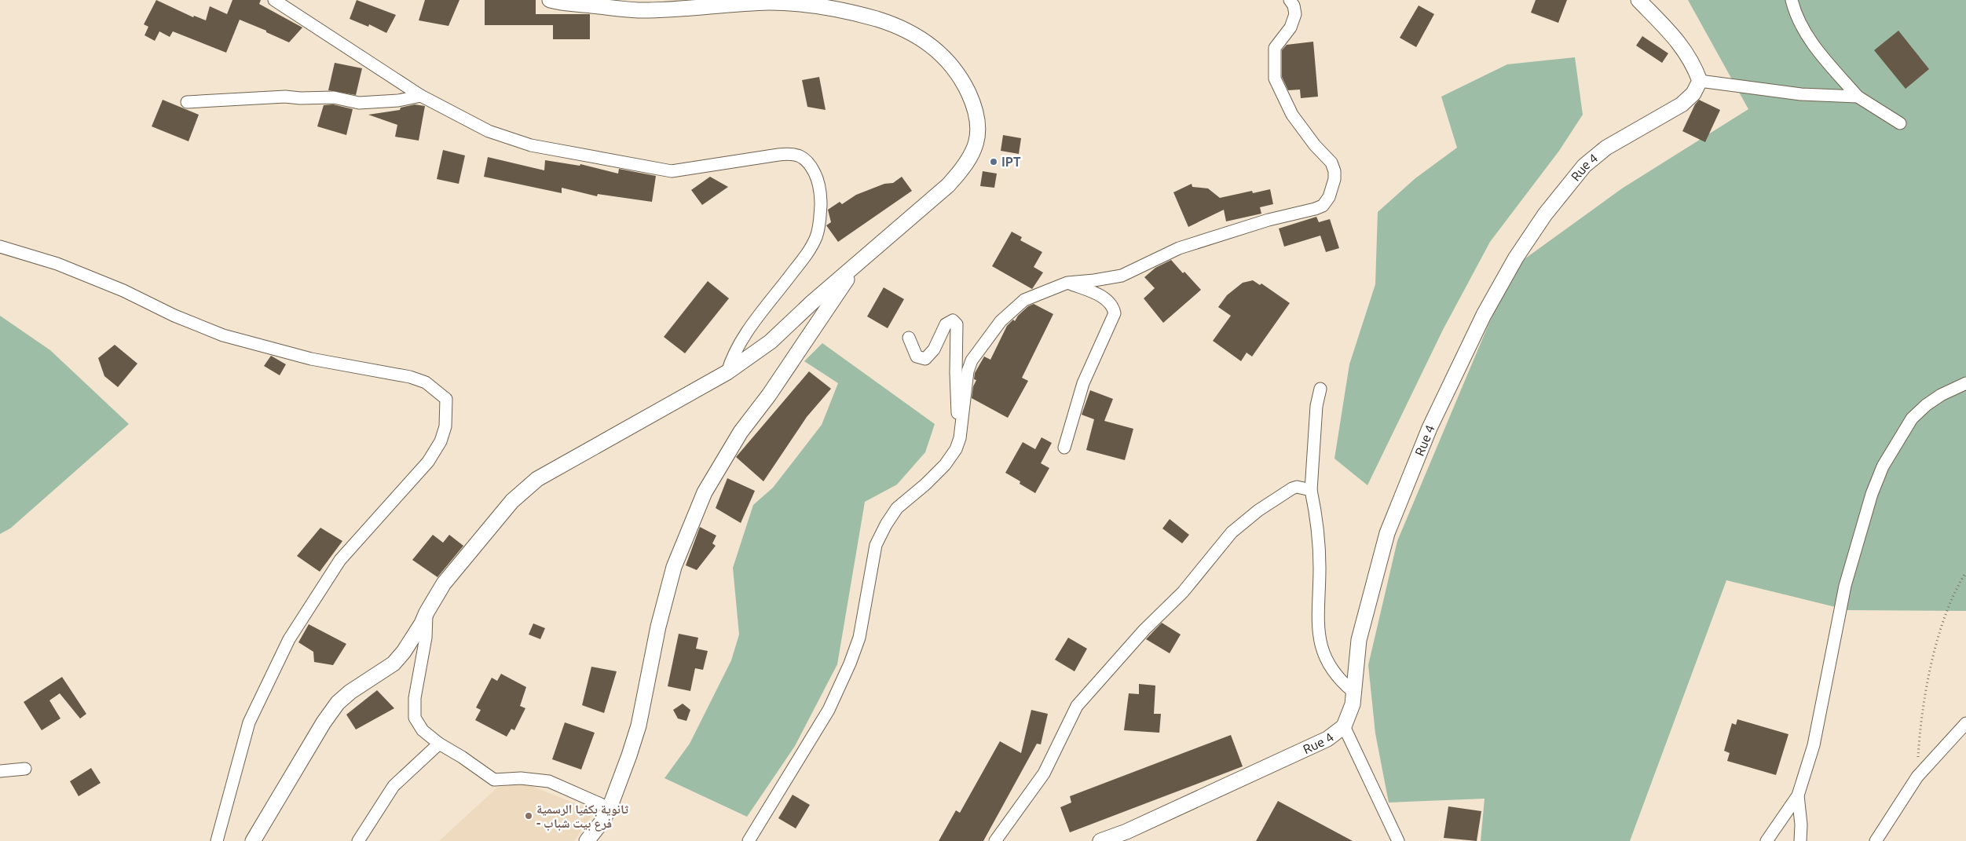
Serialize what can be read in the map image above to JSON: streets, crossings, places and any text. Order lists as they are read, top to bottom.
{
  "streets": {
    "street": ["Rue 4"]
  },
  "places": ["IPT", "ثانوية بكفيا الرسمية - فرع بيت شباب"]
}
